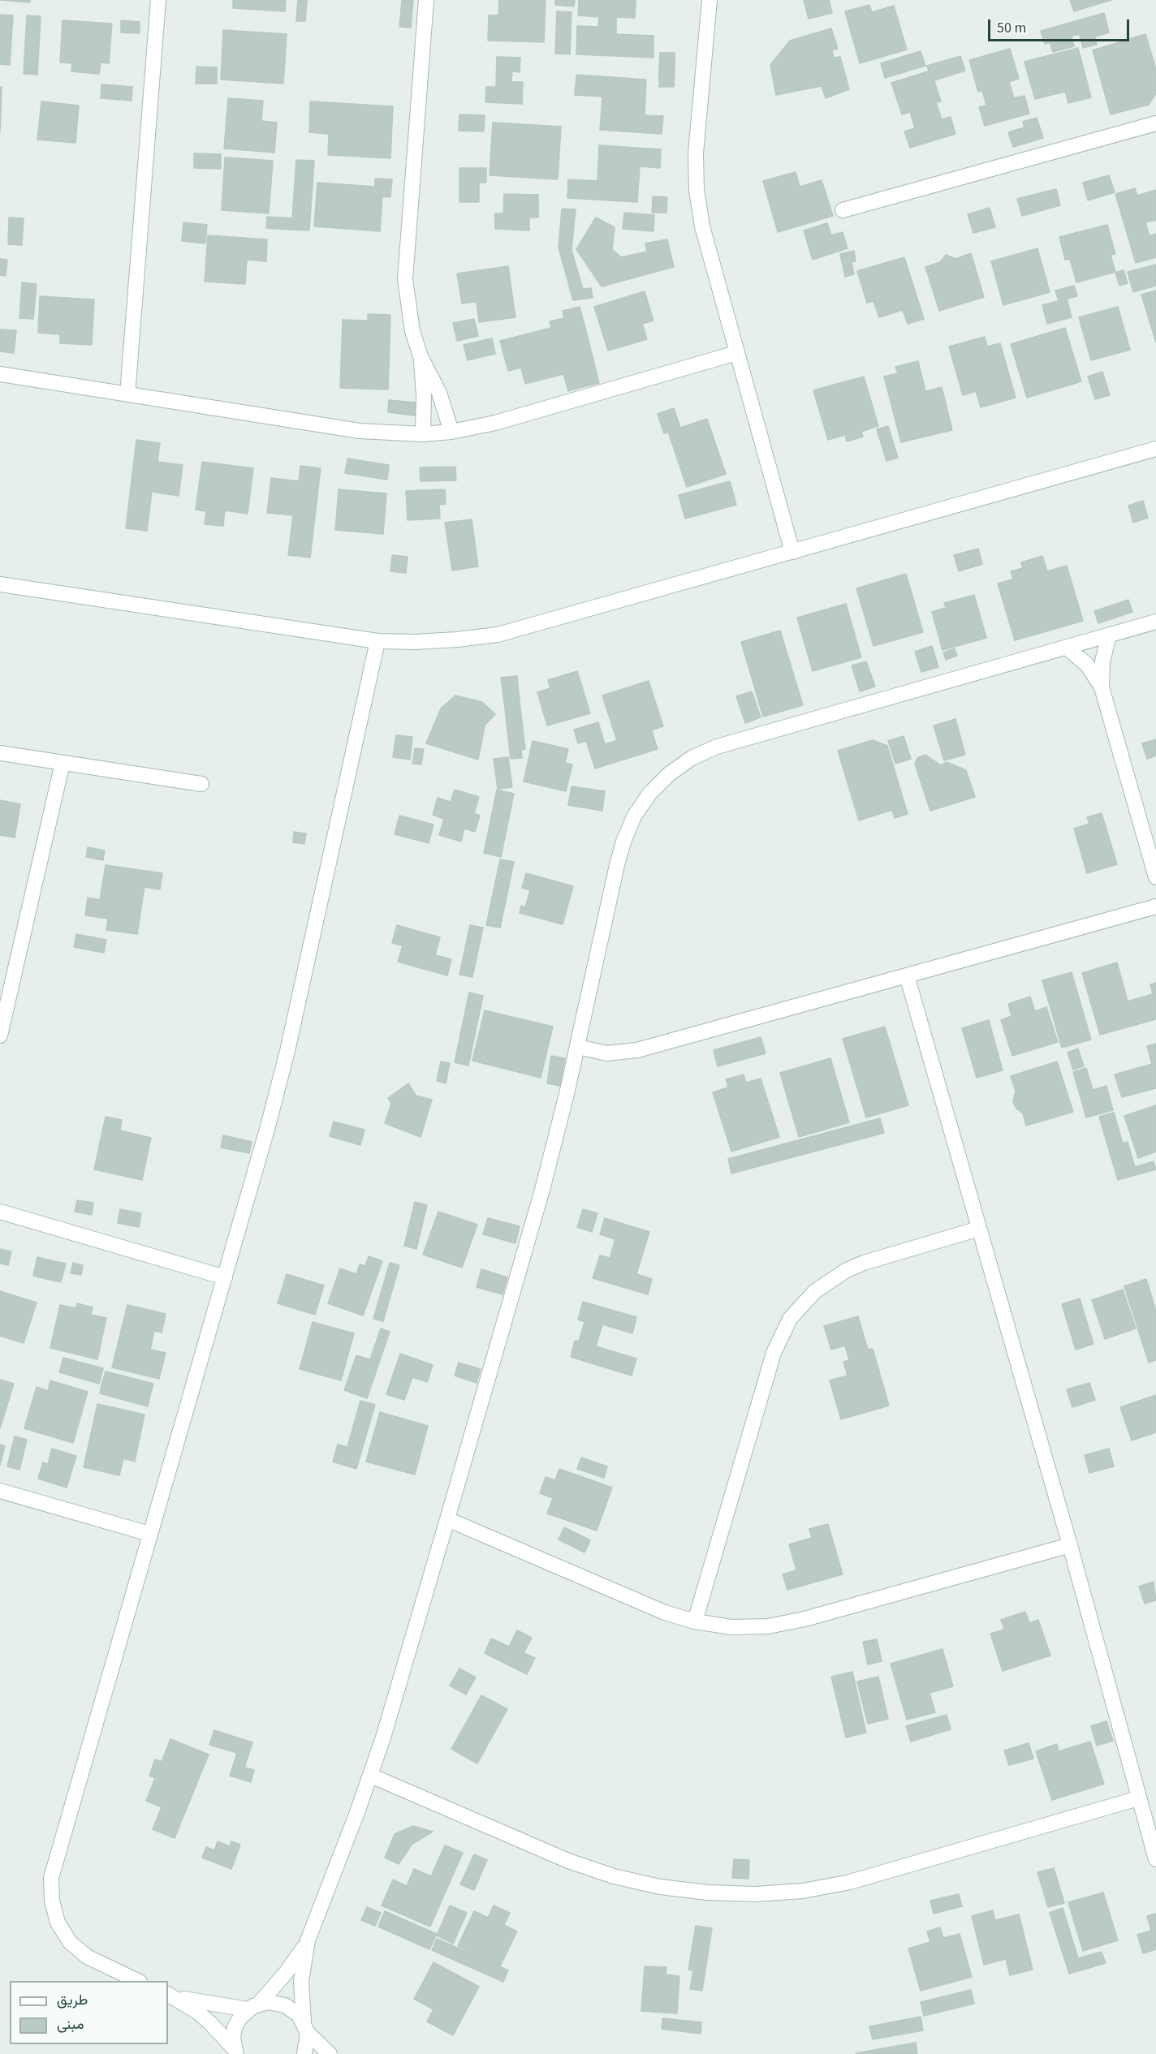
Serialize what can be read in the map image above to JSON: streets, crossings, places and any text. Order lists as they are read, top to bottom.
{
  "legend": ["طريق", "مبنى"],
  "scale_bar": "50 m"
}
